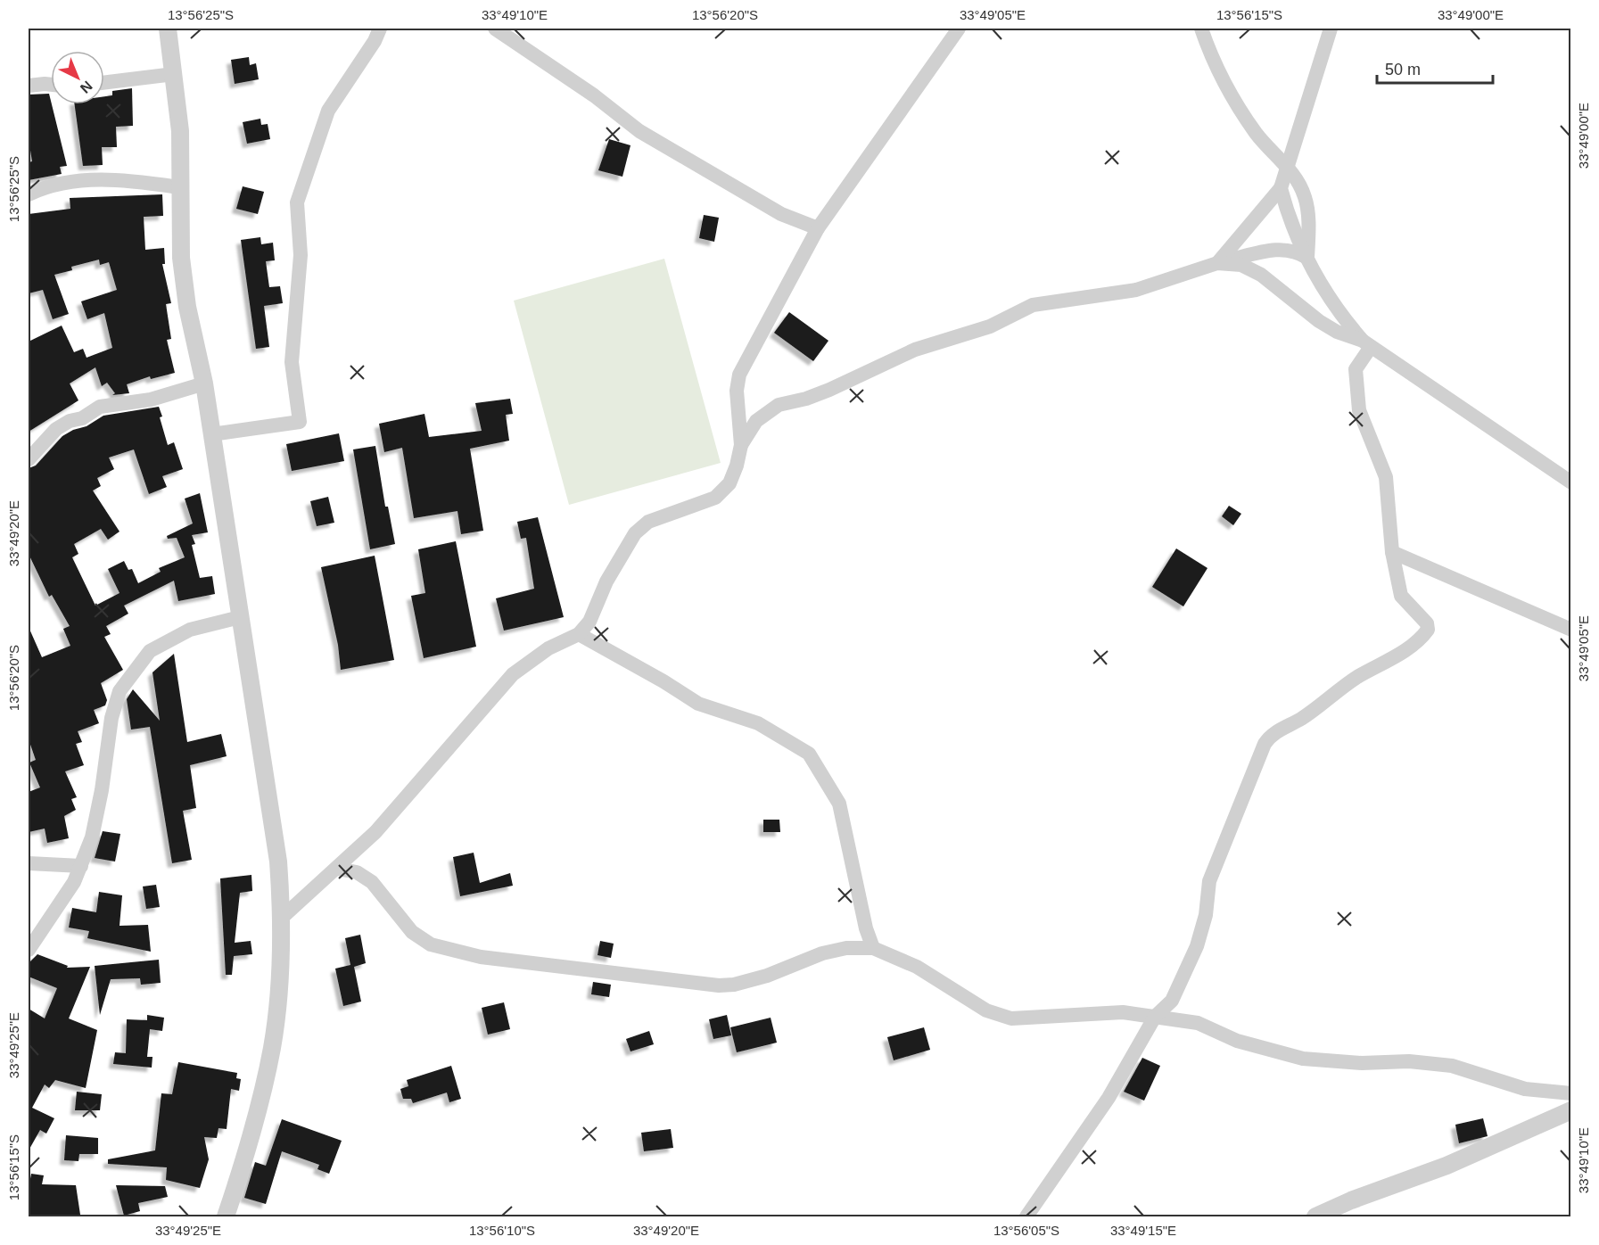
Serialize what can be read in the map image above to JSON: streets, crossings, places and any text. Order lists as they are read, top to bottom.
{
  "scale_bar": "50 m",
  "north": "bottom right",
  "coordinates": [
    "13°56'25\"S",
    "33°49'10\"E",
    "13°56'20\"S",
    "33°49'05\"E",
    "13°56'15\"S",
    "33°49'00\"E",
    "33°49'20\"E",
    "33°49'25\"E",
    "13°56'10\"S",
    "13°56'05\"S",
    "33°49'15\"E"
  ]
}
